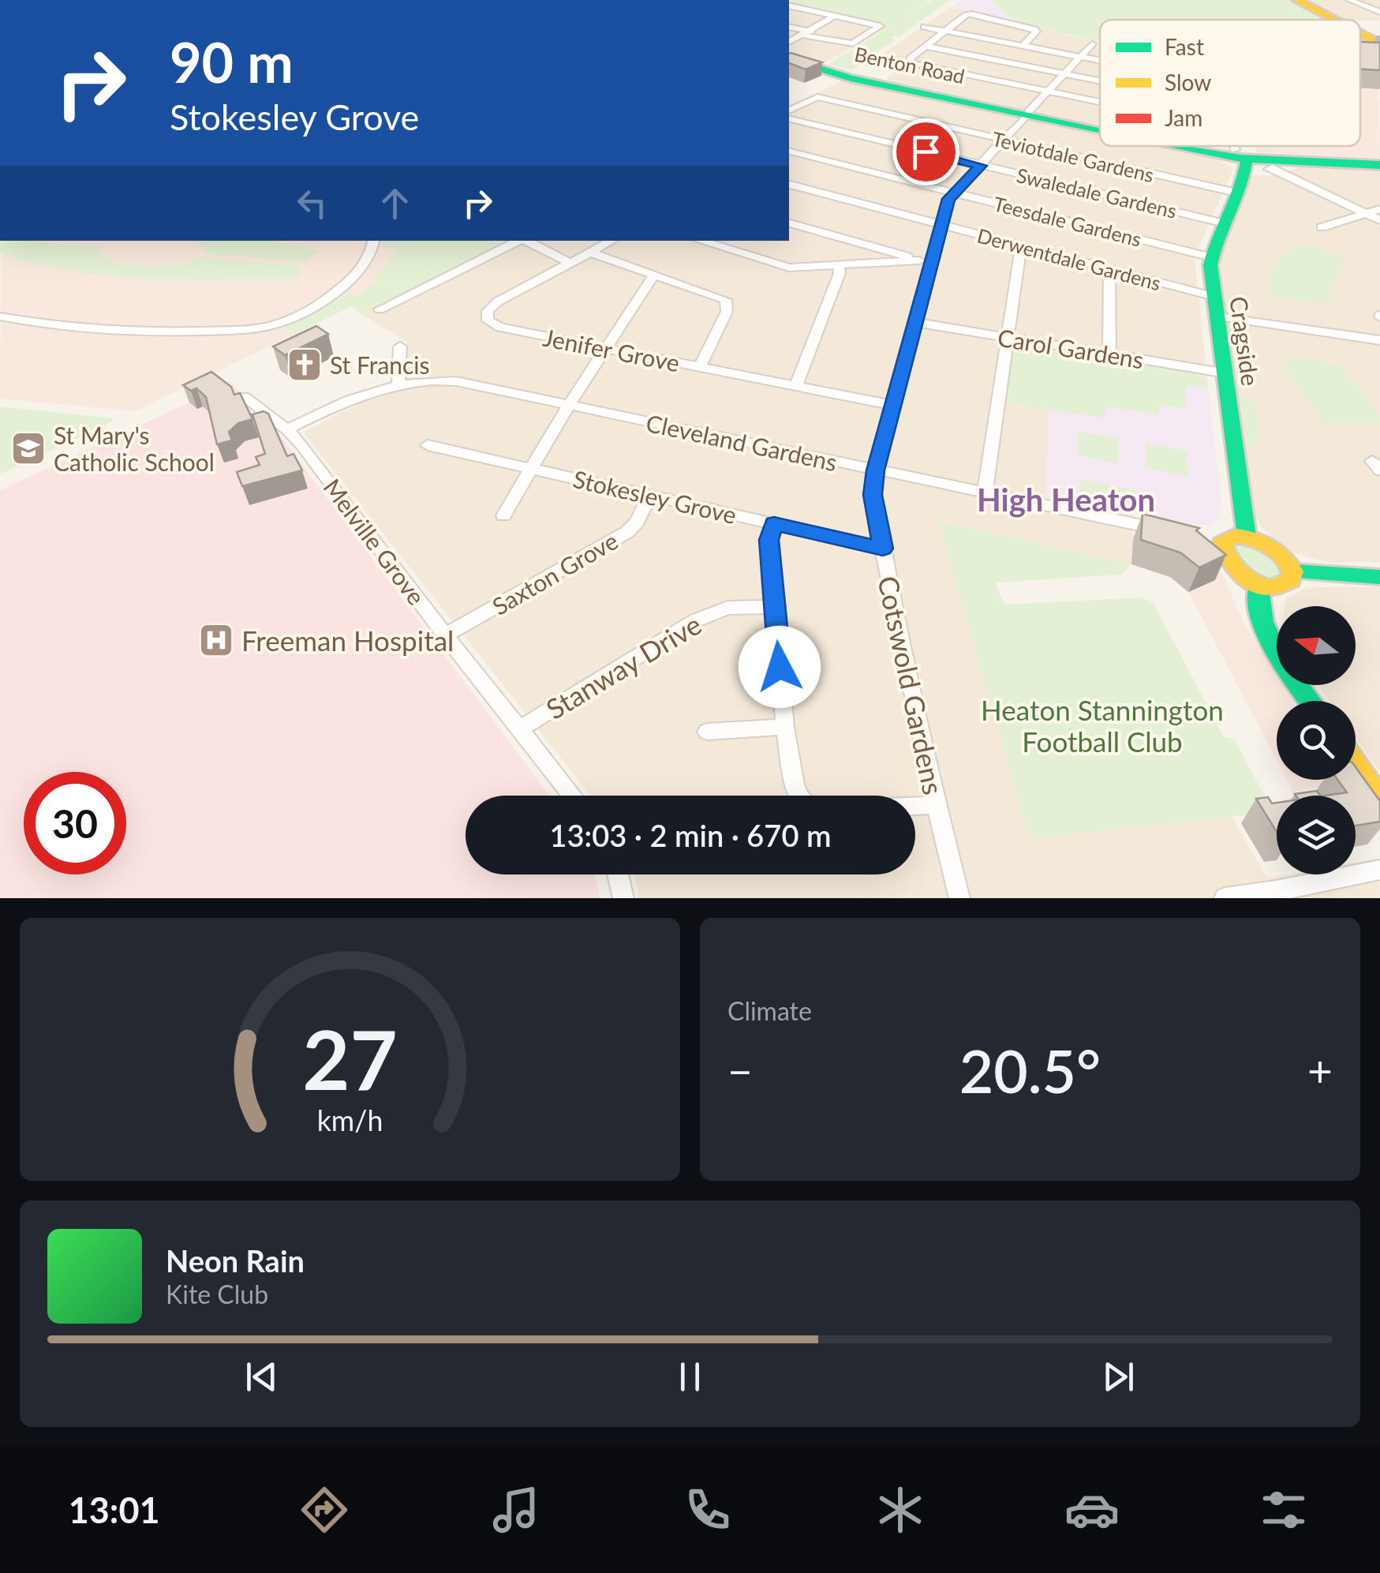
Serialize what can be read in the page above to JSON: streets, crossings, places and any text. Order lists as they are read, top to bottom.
{
  "streets": {
    "street": [
      "Benton Road",
      "Teviotdale Gardens",
      "Swaledale Gardens",
      "Teesdale Gardens",
      "Derwentdale Gardens",
      "Cragside",
      "Carol Gardens",
      "Jenifer Grove",
      "Cleveland Gardens",
      "Stokesley Grove",
      "Melville Grove",
      "Saxton Grove",
      "Stanway Drive",
      "Cotswold Gardens"
    ]
  },
  "crossings": [
    ["Benton Road", "Cragside"],
    ["Teviotdale Gardens", "Cragside"],
    ["Swaledale Gardens", "Cragside"],
    ["Teesdale Gardens", "Cragside"],
    ["Teesdale Gardens", "Cotswold Gardens"],
    ["Derwentdale Gardens", "Cragside"],
    ["Derwentdale Gardens", "Cotswold Gardens"],
    ["Cragside", "Carol Gardens"],
    ["Carol Gardens", "Cotswold Gardens"],
    ["Jenifer Grove", "Cotswold Gardens"],
    ["Cleveland Gardens", "Melville Grove"],
    ["Cleveland Gardens", "Cotswold Gardens"],
    ["Stokesley Grove", "Saxton Grove"],
    ["Stokesley Grove", "Cotswold Gardens"],
    ["Melville Grove", "Saxton Grove"],
    ["Melville Grove", "Stanway Drive"]
  ],
  "districts": ["High Heaton"],
  "parks": ["Heaton Stannington Football Club"],
  "places": {
    "church": ["St Francis"],
    "school or university": ["St Mary's Catholic School"],
    "hospital": ["Freeman Hospital"]
  },
  "legend": ["Fast", "Slow", "Jam"],
  "north": "left",
  "page": {
    "turn": ["90 m", "Stokesley Grove"],
    "limit": "30",
    "trip": "13:03 · 2 min · 670 m",
    "tile": "Climate",
    "heat": ["−", "20.5°", "+"],
    "song": ["Neon Rain", "Kite Club"],
    "tabs": "13:01",
    "gauge": ["27", "km/h"]
  }
}
